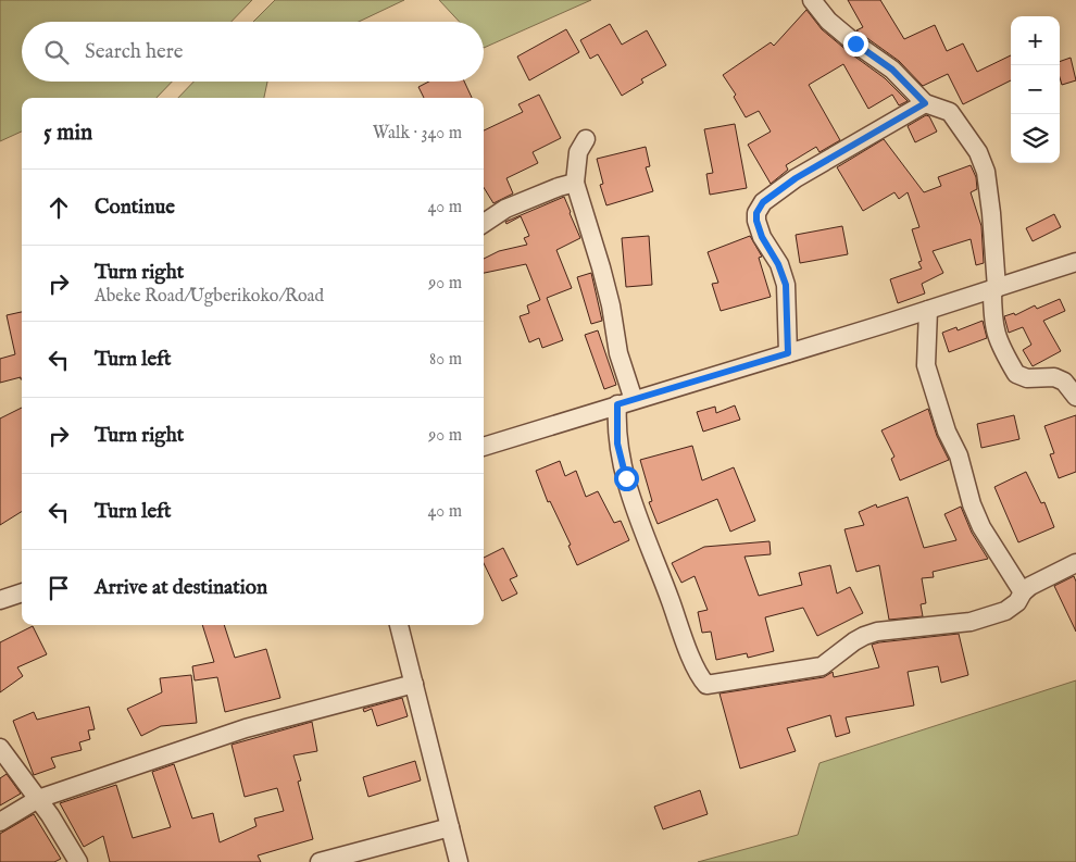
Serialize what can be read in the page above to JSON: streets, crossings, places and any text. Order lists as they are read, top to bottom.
{
  "page": {
    "map_buttons": ["+", "−"],
    "search": "Search here",
    "heading": ["5 min", "Walk · 340 m"],
    "list": [
      ["Continue", "40 m"],
      ["Turn right", "Abeke Road/Ugberikoko/Road", "90 m"],
      ["Turn left", "80 m"],
      ["Turn right", "90 m"],
      ["Turn left", "40 m"],
      "Arrive at destination"
    ]
  }
}
